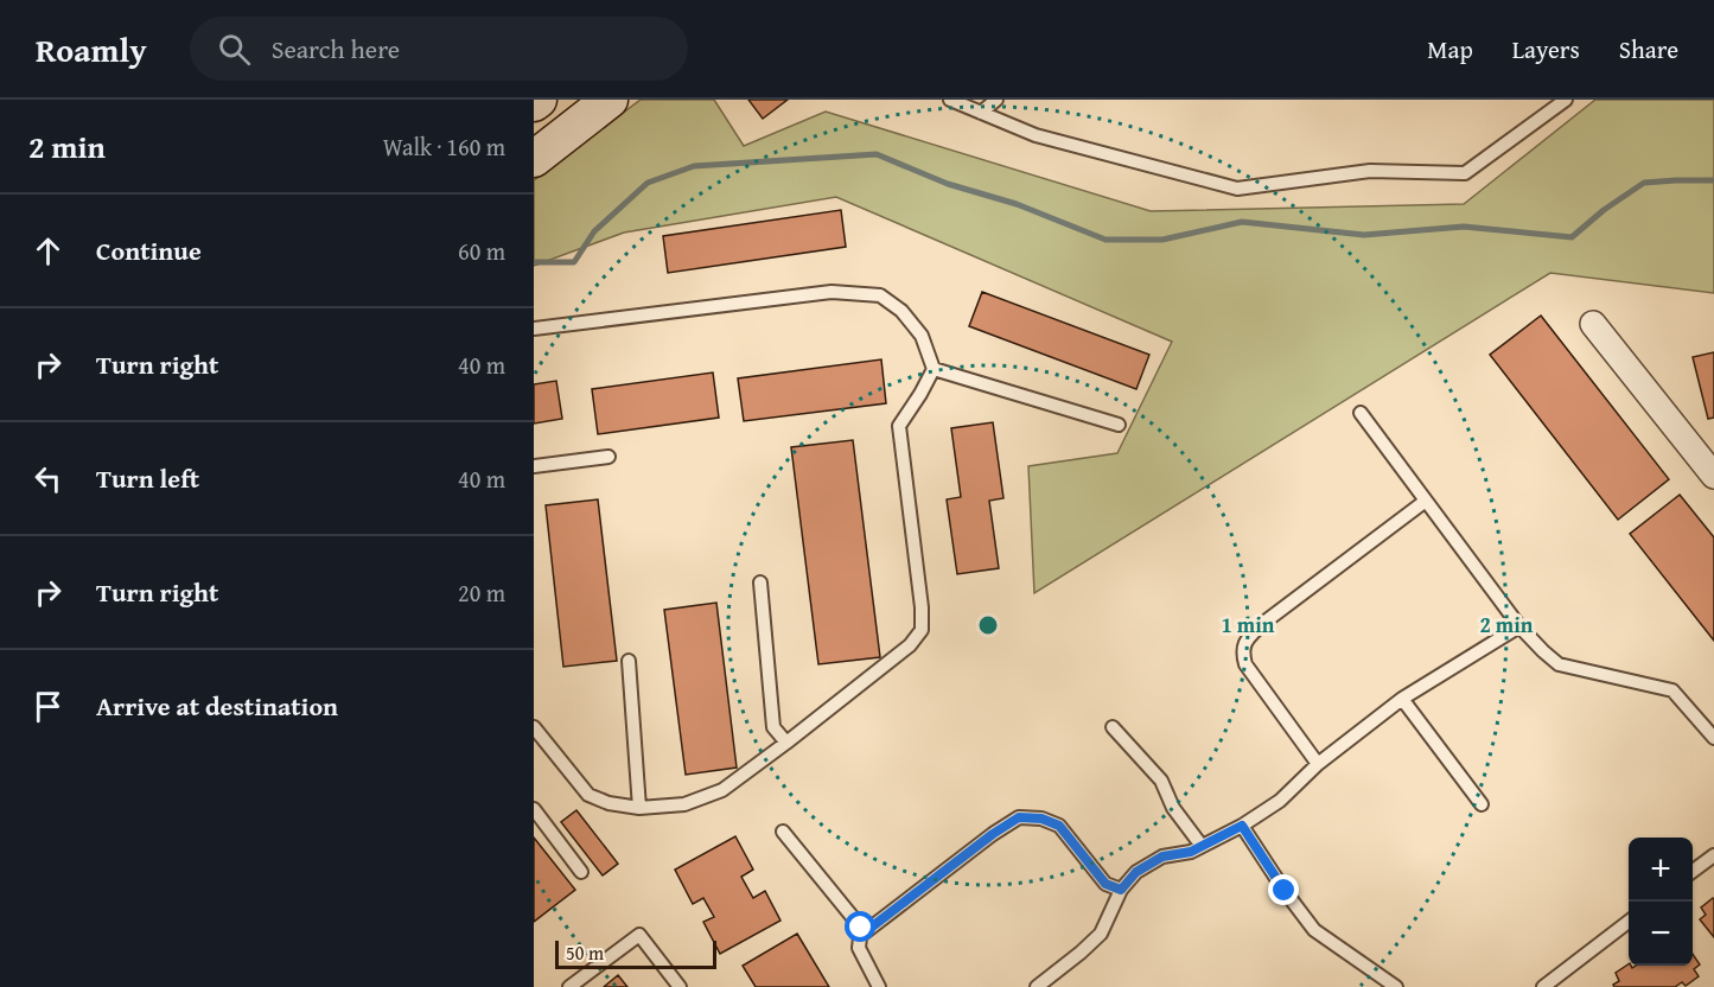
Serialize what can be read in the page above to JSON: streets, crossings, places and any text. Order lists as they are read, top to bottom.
{
  "scale_bar": "50 m",
  "page": {
    "header": "Roamly",
    "search": "Search here",
    "nav": ["Map", "Layers", "Share"],
    "heading": ["2 min", "Walk · 160 m"],
    "list": [
      ["Continue", "60 m"],
      ["Turn right", "40 m"],
      ["Turn left", "40 m"],
      ["Turn right", "20 m"],
      "Arrive at destination"
    ],
    "map_buttons": ["+", "−"],
    "scale": "50 m"
  },
  "rings": ["1 min", "2 min"]
}
